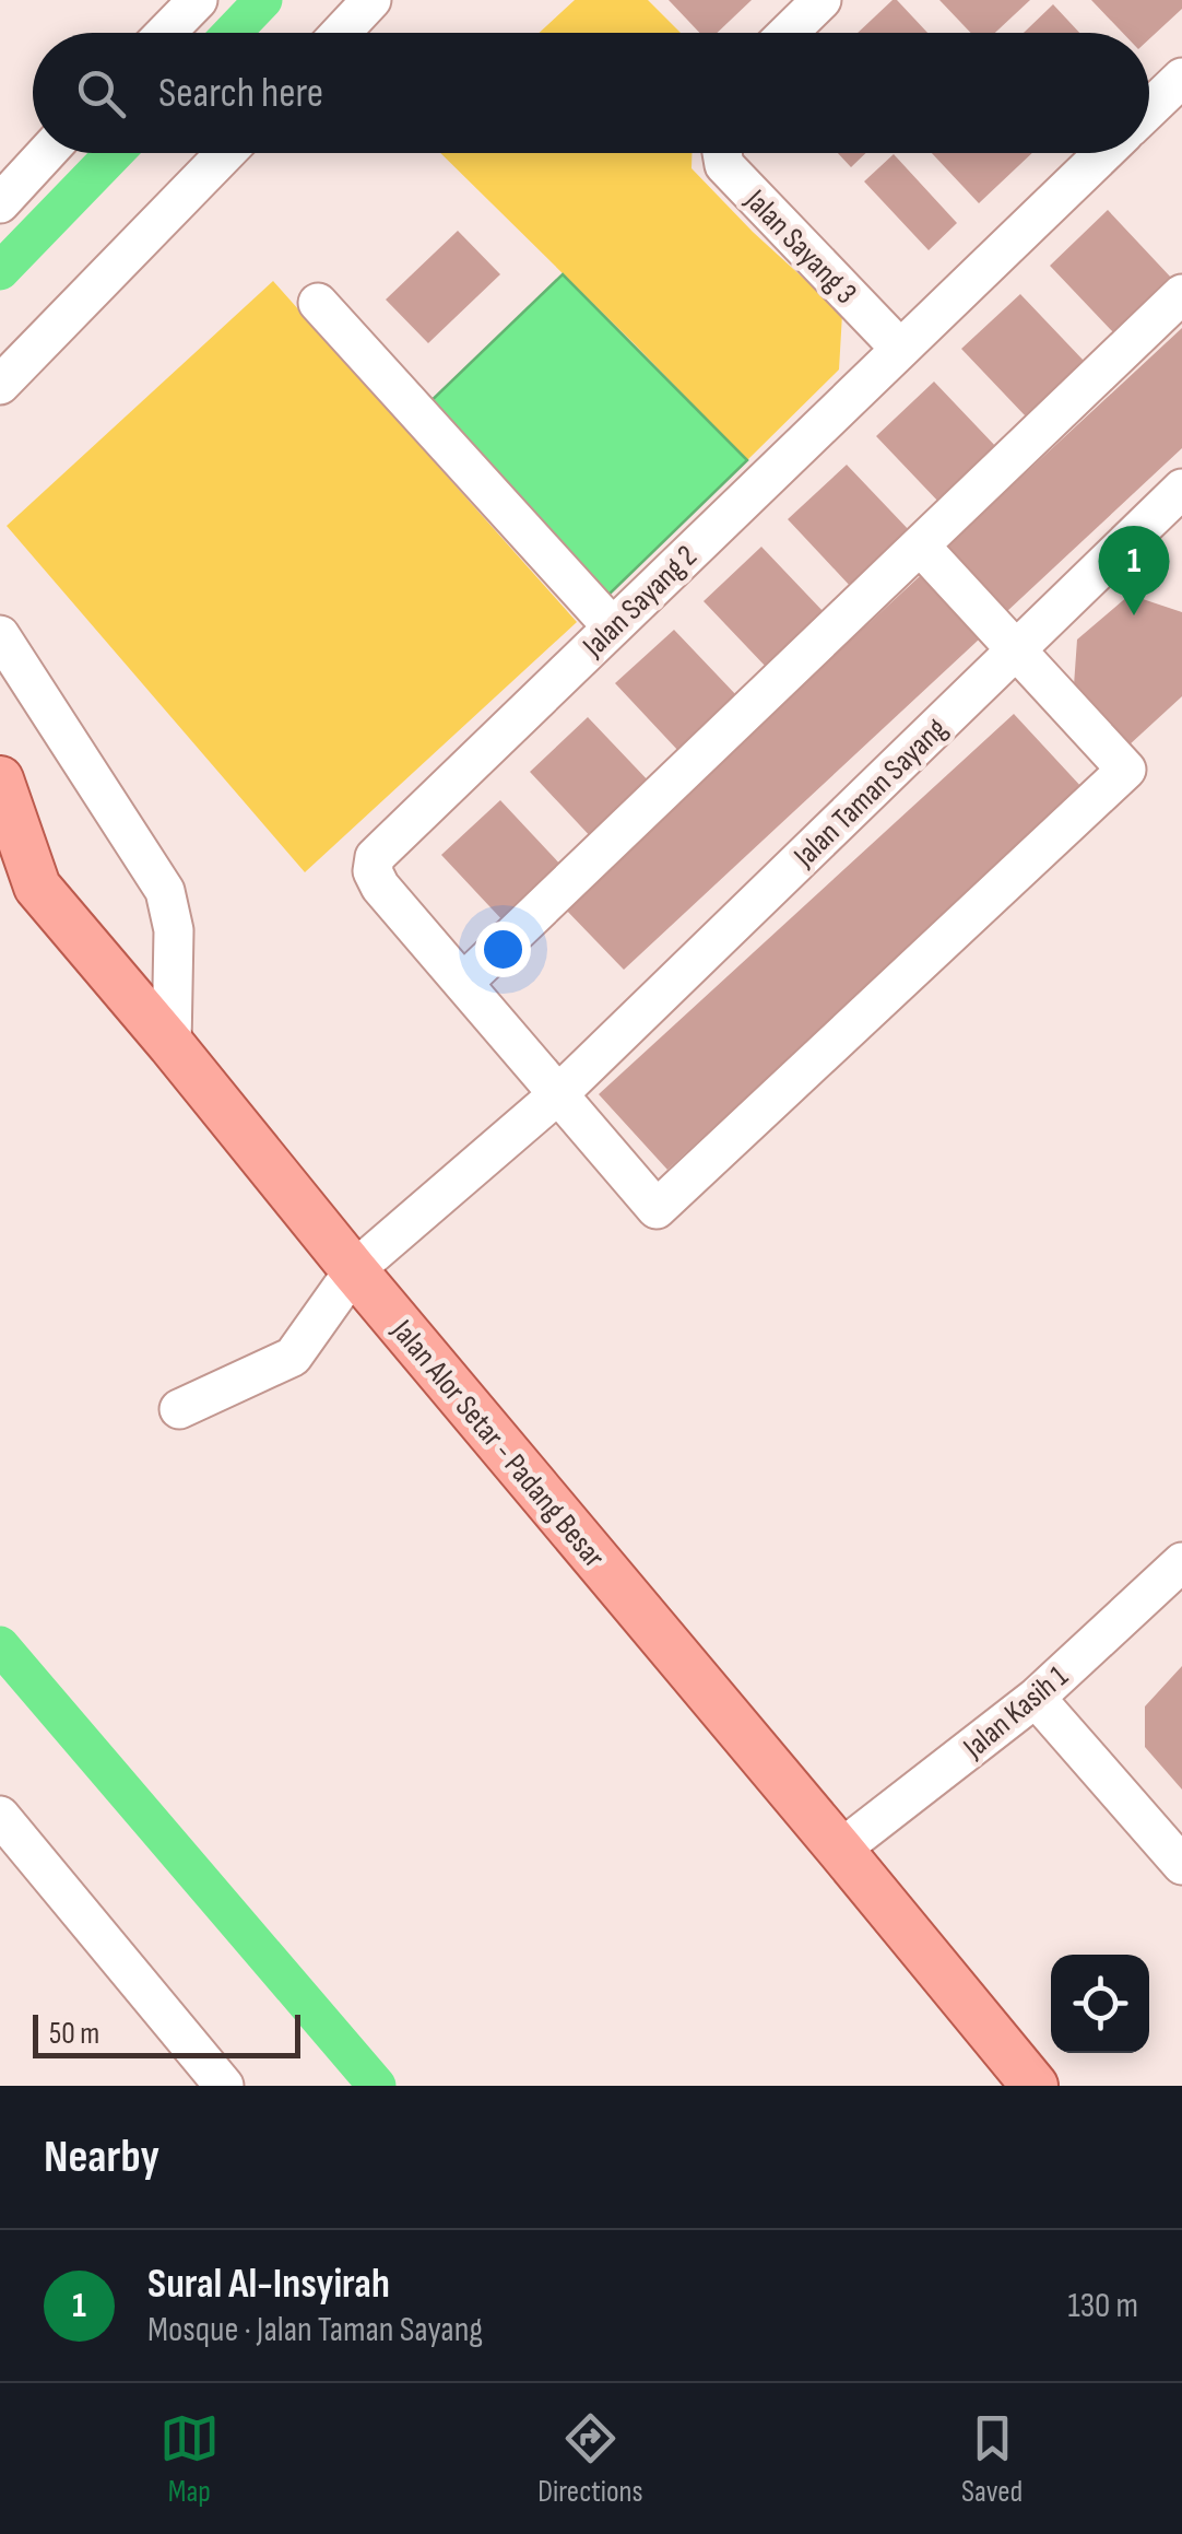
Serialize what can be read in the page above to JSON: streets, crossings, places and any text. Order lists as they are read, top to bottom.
{
  "streets": {
    "main road": ["Jalan Alor Setar - Padang Besar"],
    "street": [
      "Jalan Sayang 3",
      "Jalan Sayang 2",
      "Jalan Taman Sayang",
      "Jalan Kasih 1"
    ]
  },
  "crossings": [
    ["Jalan Sayang 3", "Jalan Sayang 2"],
    ["Jalan Sayang 2", "Jalan Taman Sayang"],
    ["Jalan Taman Sayang", "Jalan Alor Setar - Padang Besar"],
    ["Jalan Alor Setar - Padang Besar", "Jalan Kasih 1"]
  ],
  "scale_bar": "50 m",
  "page": {
    "search": "Search here",
    "pins": "1",
    "scale": "50 m",
    "heading": "Nearby",
    "list": [
      {
        "mark": "1",
        "name": "Sural Al-Insyirah",
        "note": "Mosque · Jalan Taman Sayang",
        "value": "130 m"
      }
    ],
    "nav": ["Map", "Directions", "Saved"]
  }
}
